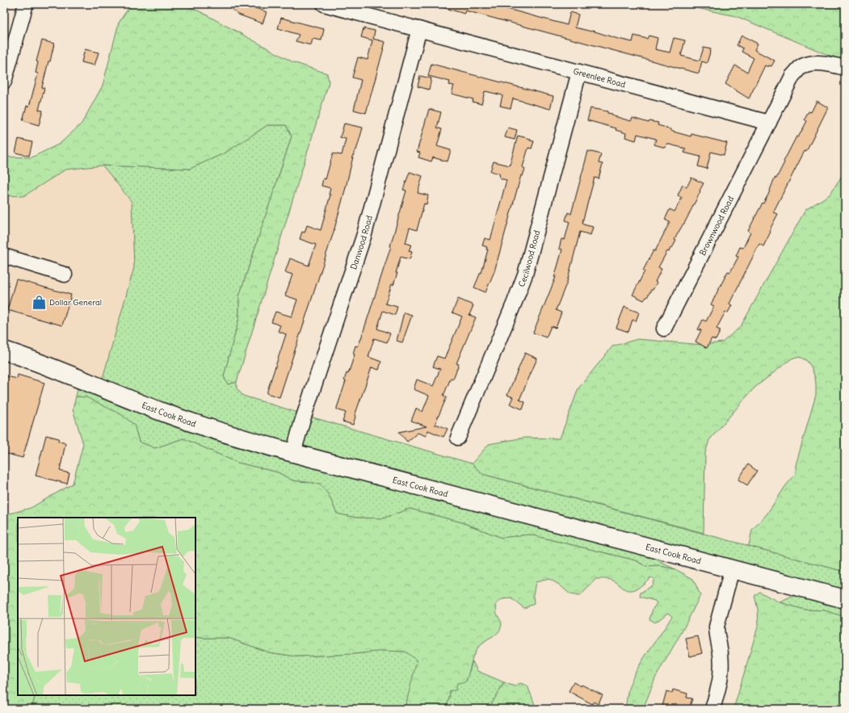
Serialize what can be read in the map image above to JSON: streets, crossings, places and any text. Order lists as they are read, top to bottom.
{
  "streets": {
    "main road": ["East Cook Road"],
    "street": [
      "Greenlee Road",
      "Brownwood Road",
      "Danwood Road",
      "Cecilwood Road"
    ]
  },
  "crossings": [
    ["Greenlee Road", "Brownwood Road"],
    ["Greenlee Road", "Danwood Road"],
    ["Greenlee Road", "Cecilwood Road"],
    ["Danwood Road", "East Cook Road"]
  ],
  "places": {
    "shop": ["Dollar General"]
  }
}
